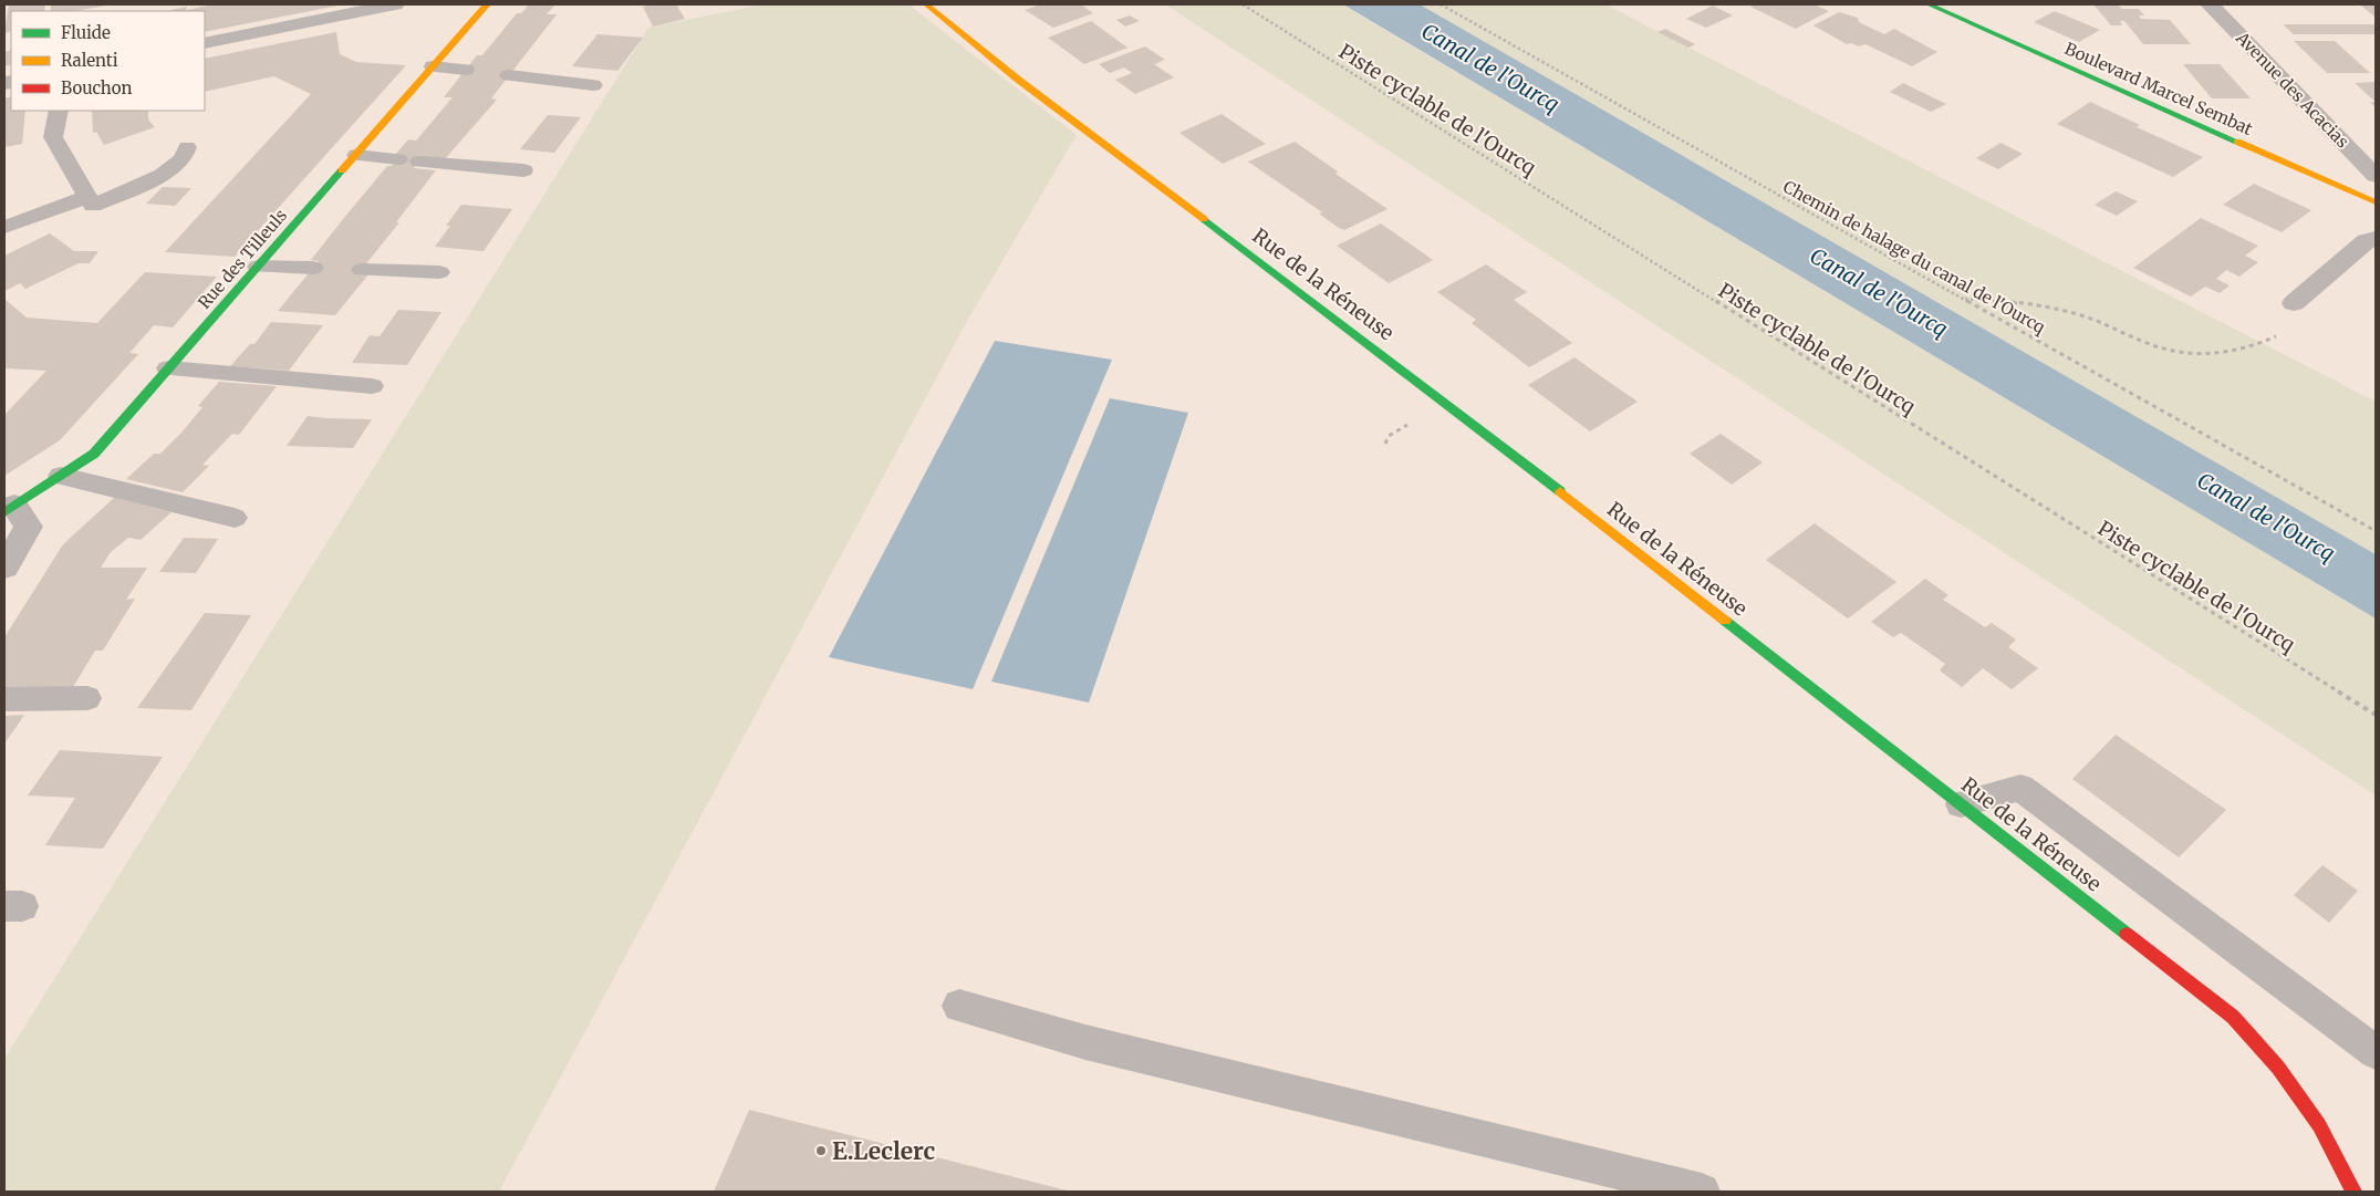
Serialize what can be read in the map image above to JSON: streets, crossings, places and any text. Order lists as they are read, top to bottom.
{
  "streets": {
    "street": [
      "Boulevard Marcel Sembat",
      "Avenue des Acacias",
      "Rue des Tilleuls",
      "Rue de la Réneuse"
    ],
    "path": ["Piste cyclable de l'Ourcq", "Chemin de halage du canal de l'Ourcq"]
  },
  "water": ["Canal de l'Ourcq"],
  "places": ["E.Leclerc"],
  "legend": ["Fluide", "Ralenti", "Bouchon"]
}
